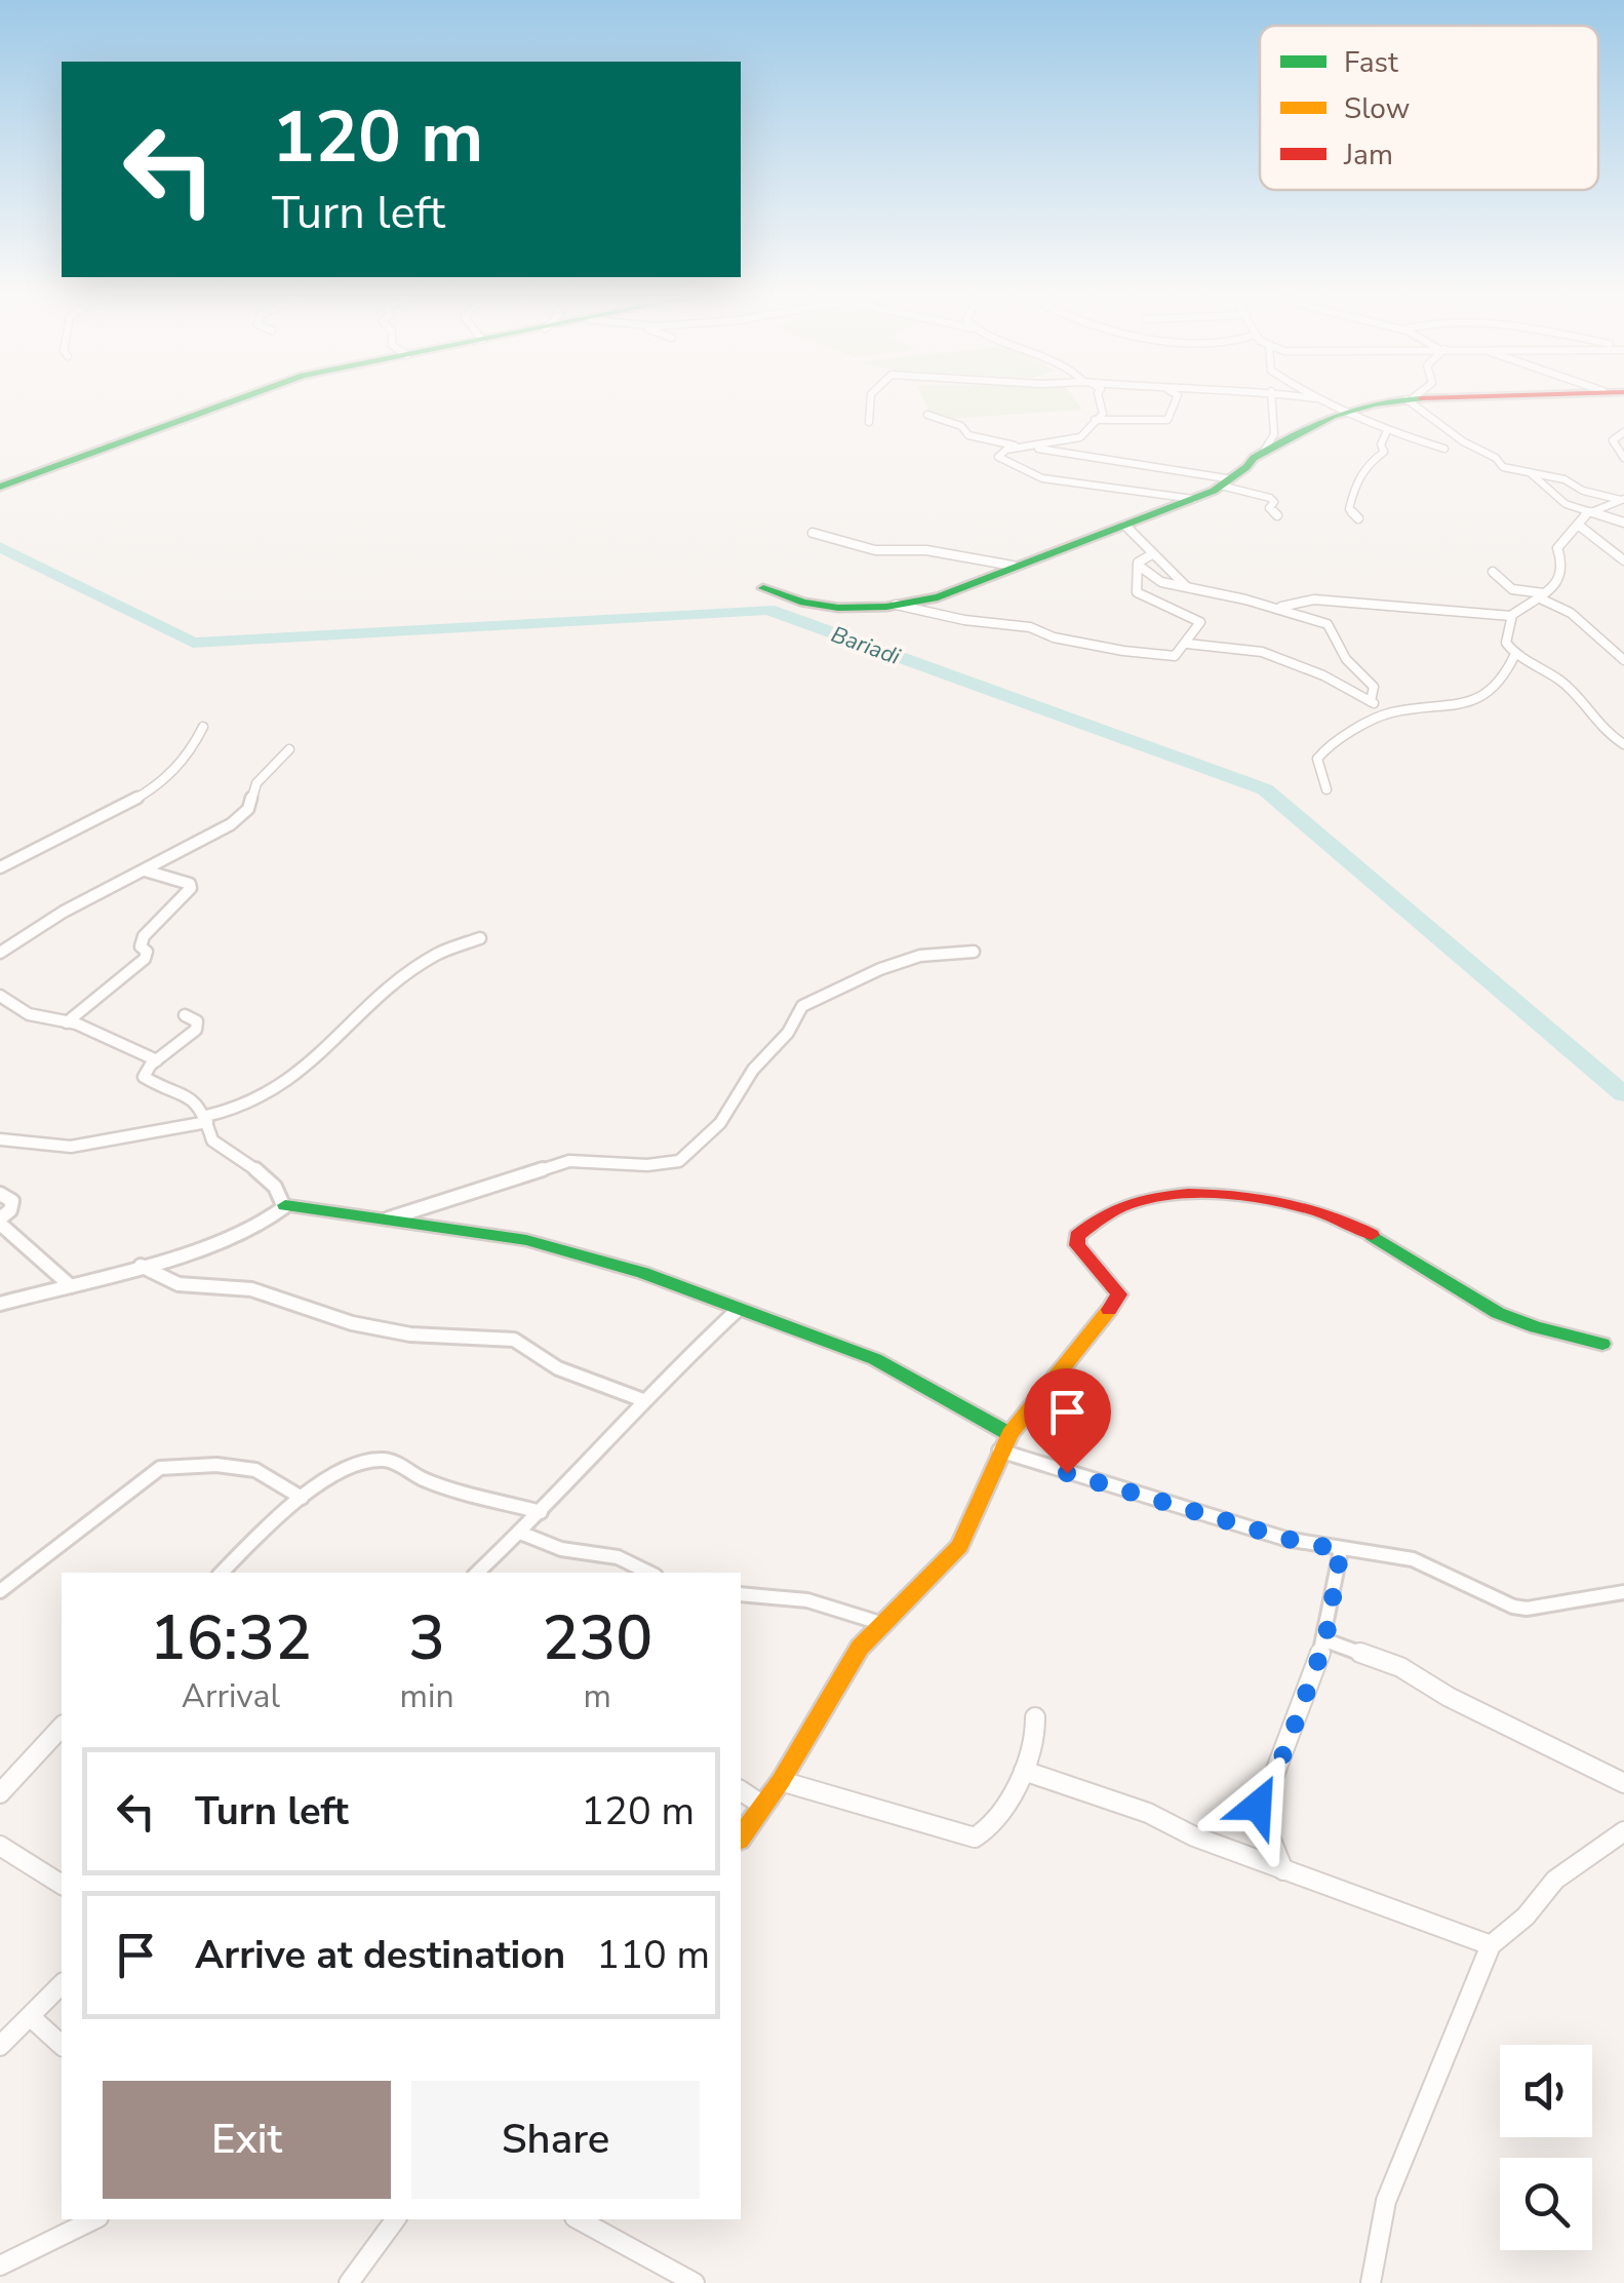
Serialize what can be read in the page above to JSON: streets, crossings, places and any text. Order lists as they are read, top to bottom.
{
  "water": ["Bariadi"],
  "legend": ["Fast", "Slow", "Jam"],
  "page": {
    "turn": ["120 m", "Turn left"],
    "eta": [
      "16:32",
      "Arrival",
      "3",
      "min",
      "230",
      "m"
    ],
    "list": [
      {
        "name": "Turn left",
        "value": "120 m"
      },
      {
        "name": "Arrive at destination",
        "value": "110 m"
      }
    ],
    "buttons": ["Exit", "Share"]
  }
}
